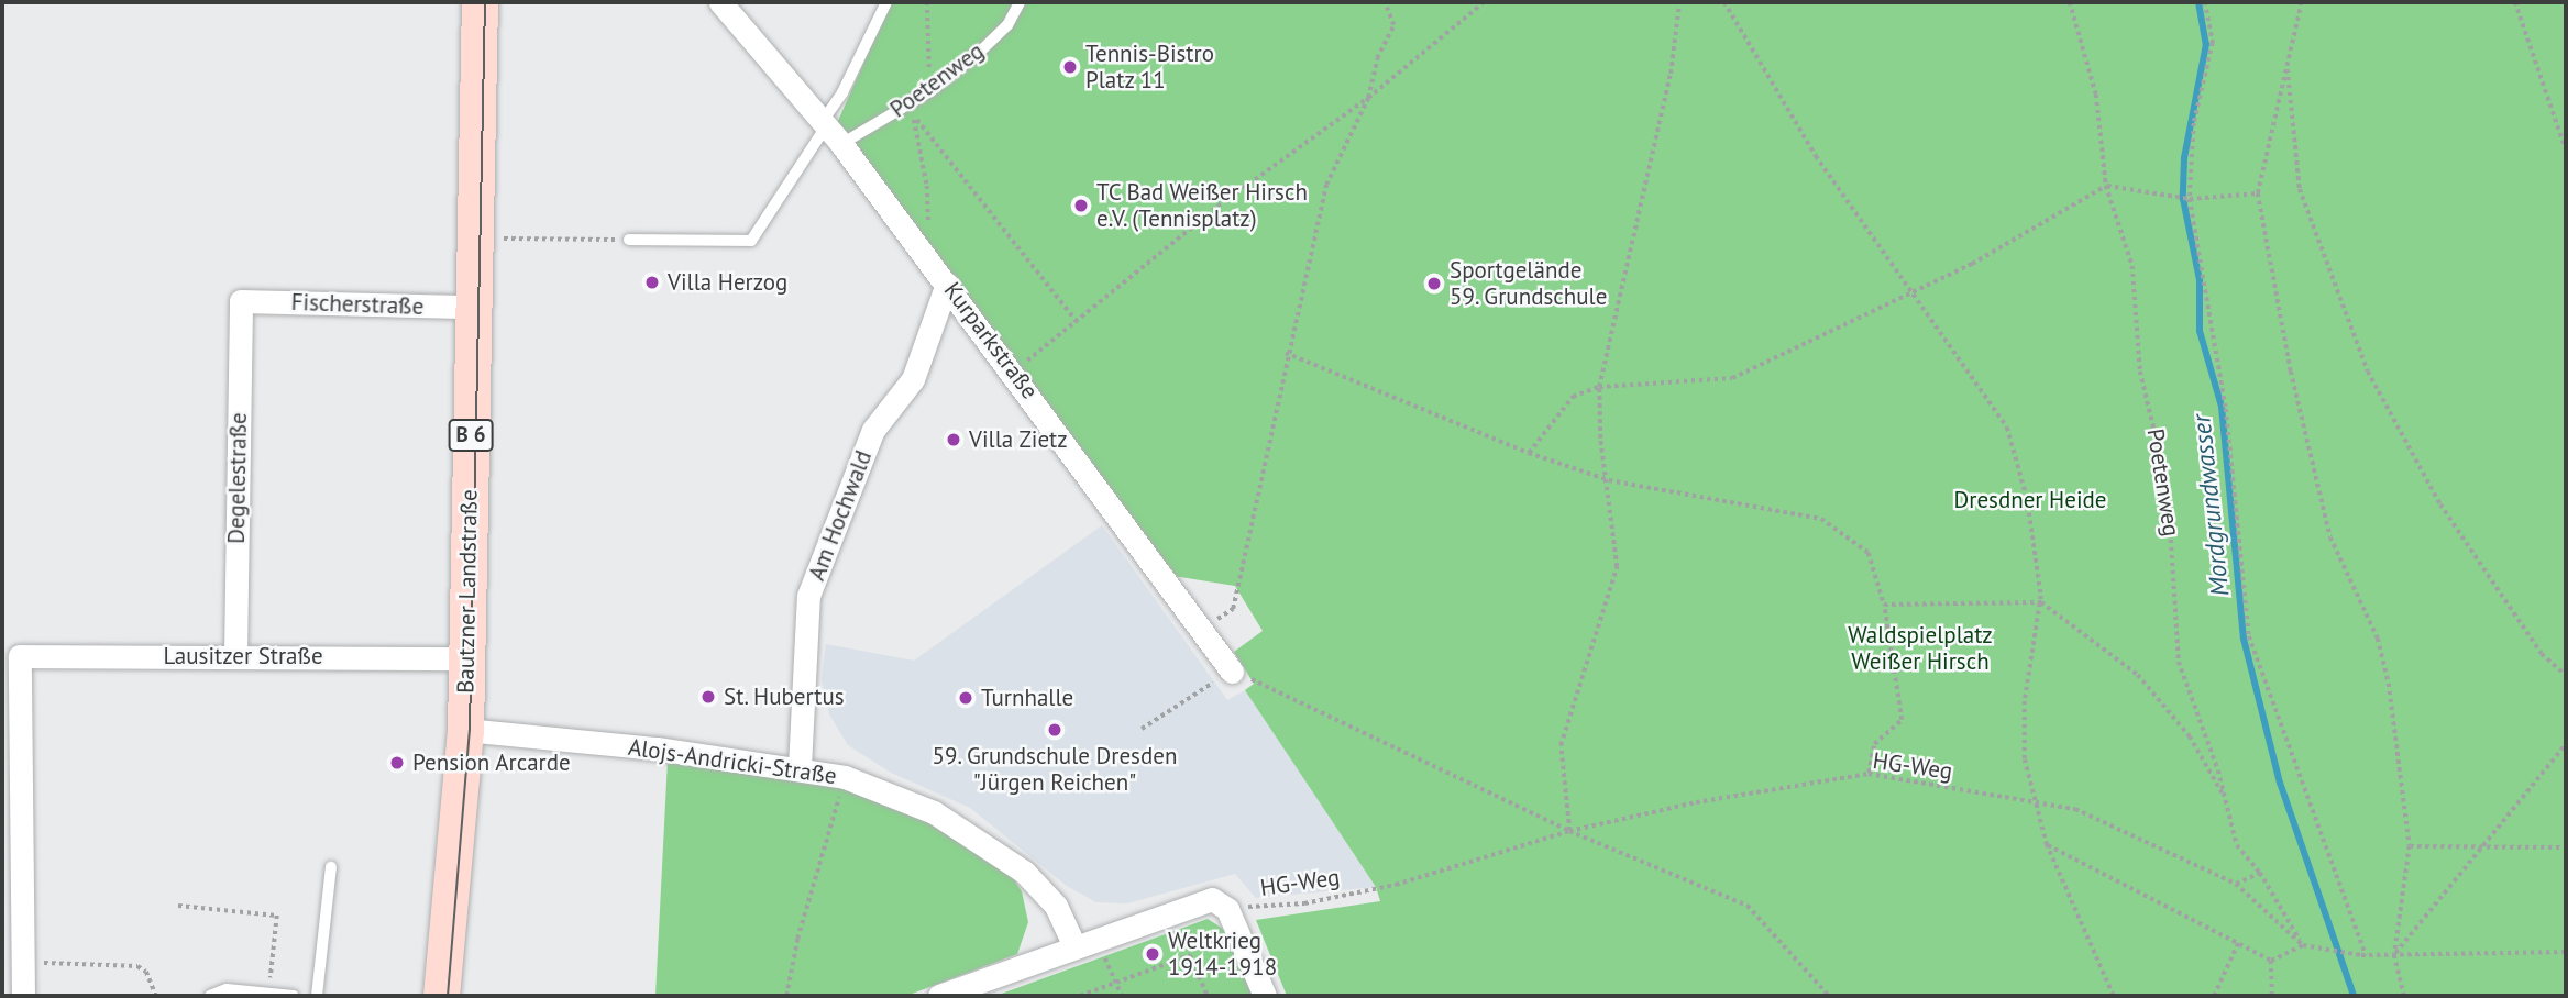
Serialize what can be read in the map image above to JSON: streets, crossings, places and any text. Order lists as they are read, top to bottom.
{
  "streets": {
    "main road": ["B 6", "Bautzner Landstraße"],
    "street": [
      "Fischerstraße",
      "Kurparkstraße",
      "Degelestraße",
      "Am Hochwald",
      "Lausitzer Straße",
      "Alojs-Andricki-Straße"
    ],
    "lane": ["Poetenweg"],
    "path": ["HG-Weg"]
  },
  "crossings": [
    ["Poetenweg", "Kurparkstraße"],
    ["Poetenweg", "HG-Weg"],
    ["Fischerstraße", "Degelestraße"],
    ["Fischerstraße", "Bautzner Landstraße"],
    ["Kurparkstraße", "Am Hochwald"],
    ["Degelestraße", "Lausitzer Straße"],
    ["Am Hochwald", "Alojs-Andricki-Straße"],
    ["Bautzner Landstraße", "Lausitzer Straße"],
    ["Bautzner Landstraße", "Alojs-Andricki-Straße"]
  ],
  "water": ["Mordgrundwasser"],
  "parks": ["Dresdner Heide", "Waldspielplatz Weißer Hirsch"],
  "places": [
    "Tennis-Bistro Platz 11",
    "TC Bad Weißer Hirsch e.V. (Tennisplatz)",
    "Villa Herzog",
    "Sportgelände 59. Grundschule",
    "Villa Zietz",
    "St. Hubertus",
    "Turnhalle",
    "59. Grundschule Dresden \"Jürgen Reichen\"",
    "Pension Arcarde",
    "Weltkrieg 1914-1918"
  ]
}
